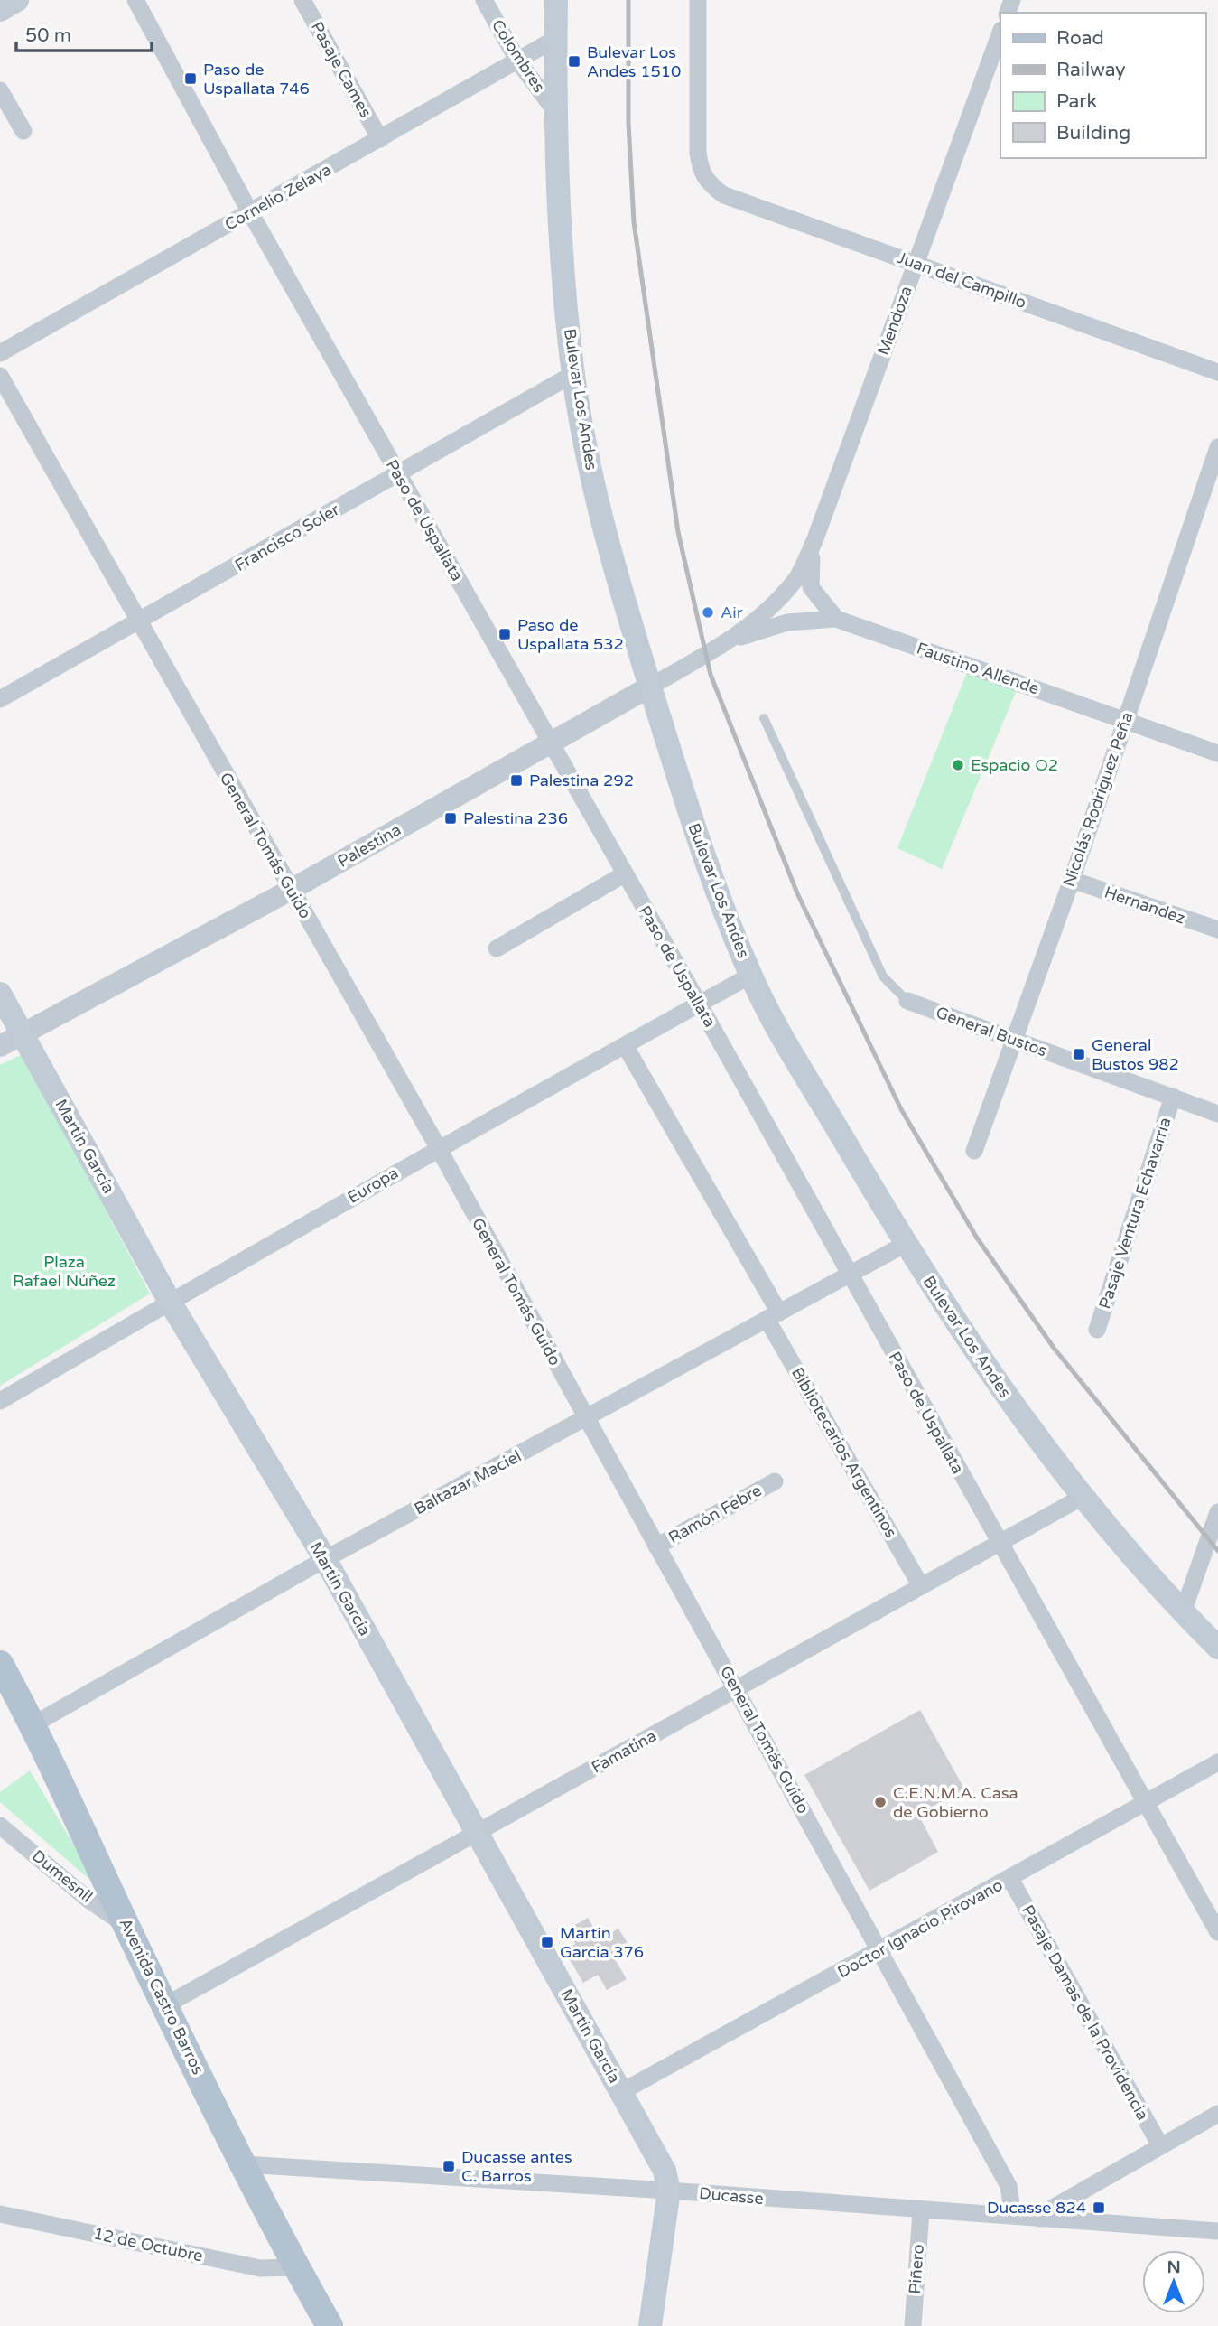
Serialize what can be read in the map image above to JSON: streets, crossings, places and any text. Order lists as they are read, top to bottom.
{
  "streets": {
    "main road": ["Bulevar Los Andes", "Martín García", "Avenida Castro Barros"],
    "street": [
      "Colombres",
      "Pasaje Cames",
      "Cornelio Zelaya",
      "Juan del Campillo",
      "Mendoza",
      "Paso de Uspallata",
      "Francisco Soler",
      "Faustino Allende",
      "Nicolás Rodríguez Peña",
      "General Tomás Guido",
      "Palestina",
      "Hernandez",
      "General Bustos",
      "Europa",
      "Pasaje Ventura Echavarría",
      "Bibliotecarios Argentinos",
      "Baltazar Maciel",
      "Ramón Febre",
      "Famatina",
      "Dumesnil",
      "Doctor Ignacio Pirovano",
      "Pasaje Damas de la Providencia",
      "Ducasse",
      "12 de Octubre",
      "Piñero"
    ]
  },
  "crossings": [
    ["Colombres", "Cornelio Zelaya"],
    ["Colombres", "Bulevar Los Andes"],
    ["Pasaje Cames", "Cornelio Zelaya"],
    ["Cornelio Zelaya", "Bulevar Los Andes"],
    ["Cornelio Zelaya", "Paso de Uspallata"],
    ["Juan del Campillo", "Mendoza"],
    ["Mendoza", "Faustino Allende"],
    ["Mendoza", "Palestina"],
    ["Bulevar Los Andes", "Francisco Soler"],
    ["Bulevar Los Andes", "Palestina"],
    ["Bulevar Los Andes", "Europa"],
    ["Bulevar Los Andes", "Baltazar Maciel"],
    ["Bulevar Los Andes", "Famatina"],
    ["Paso de Uspallata", "Francisco Soler"],
    ["Paso de Uspallata", "Palestina"],
    ["Paso de Uspallata", "Europa"],
    ["Paso de Uspallata", "Baltazar Maciel"],
    ["Paso de Uspallata", "Famatina"],
    ["Paso de Uspallata", "Doctor Ignacio Pirovano"],
    ["Francisco Soler", "General Tomás Guido"],
    ["Faustino Allende", "Nicolás Rodríguez Peña"],
    ["Faustino Allende", "Palestina"],
    ["Nicolás Rodríguez Peña", "Hernandez"],
    ["Nicolás Rodríguez Peña", "General Bustos"],
    ["General Tomás Guido", "Palestina"],
    ["General Tomás Guido", "Europa"],
    ["General Tomás Guido", "Baltazar Maciel"],
    ["General Tomás Guido", "Ramón Febre"],
    ["General Tomás Guido", "Famatina"],
    ["General Tomás Guido", "Doctor Ignacio Pirovano"],
    ["General Tomás Guido", "Ducasse"],
    ["Palestina", "Martín García"],
    ["General Bustos", "Pasaje Ventura Echavarría"],
    ["Martín García", "Europa"],
    ["Martín García", "Baltazar Maciel"],
    ["Martín García", "Famatina"],
    ["Martín García", "Doctor Ignacio Pirovano"],
    ["Martín García", "Ducasse"],
    ["Europa", "Bibliotecarios Argentinos"],
    ["Bibliotecarios Argentinos", "Baltazar Maciel"],
    ["Bibliotecarios Argentinos", "Famatina"],
    ["Baltazar Maciel", "Avenida Castro Barros"],
    ["Famatina", "Avenida Castro Barros"],
    ["Dumesnil", "Avenida Castro Barros"],
    ["Doctor Ignacio Pirovano", "Pasaje Damas de la Providencia"],
    ["Avenida Castro Barros", "Ducasse"],
    ["Avenida Castro Barros", "12 de Octubre"],
    ["Ducasse", "Piñero"]
  ],
  "parks": ["Plaza Rafael Núñez"],
  "places": {
    "transit": [
      "Bulevar Los Andes 1510",
      "Paso de Uspallata 746",
      "Paso de Uspallata 532",
      "Palestina 292",
      "Palestina 236",
      "General Bustos 982",
      "Martin Garcia 376",
      "Ducasse antes C. Barros",
      "Ducasse 824"
    ],
    "other": ["Air", "Espacio O2", "C.E.N.M.A. Casa de Gobierno"]
  },
  "legend": [
    "Road",
    "Railway",
    "Park",
    "Building"
  ],
  "scale_bar": "50 m",
  "north": "top"
}
